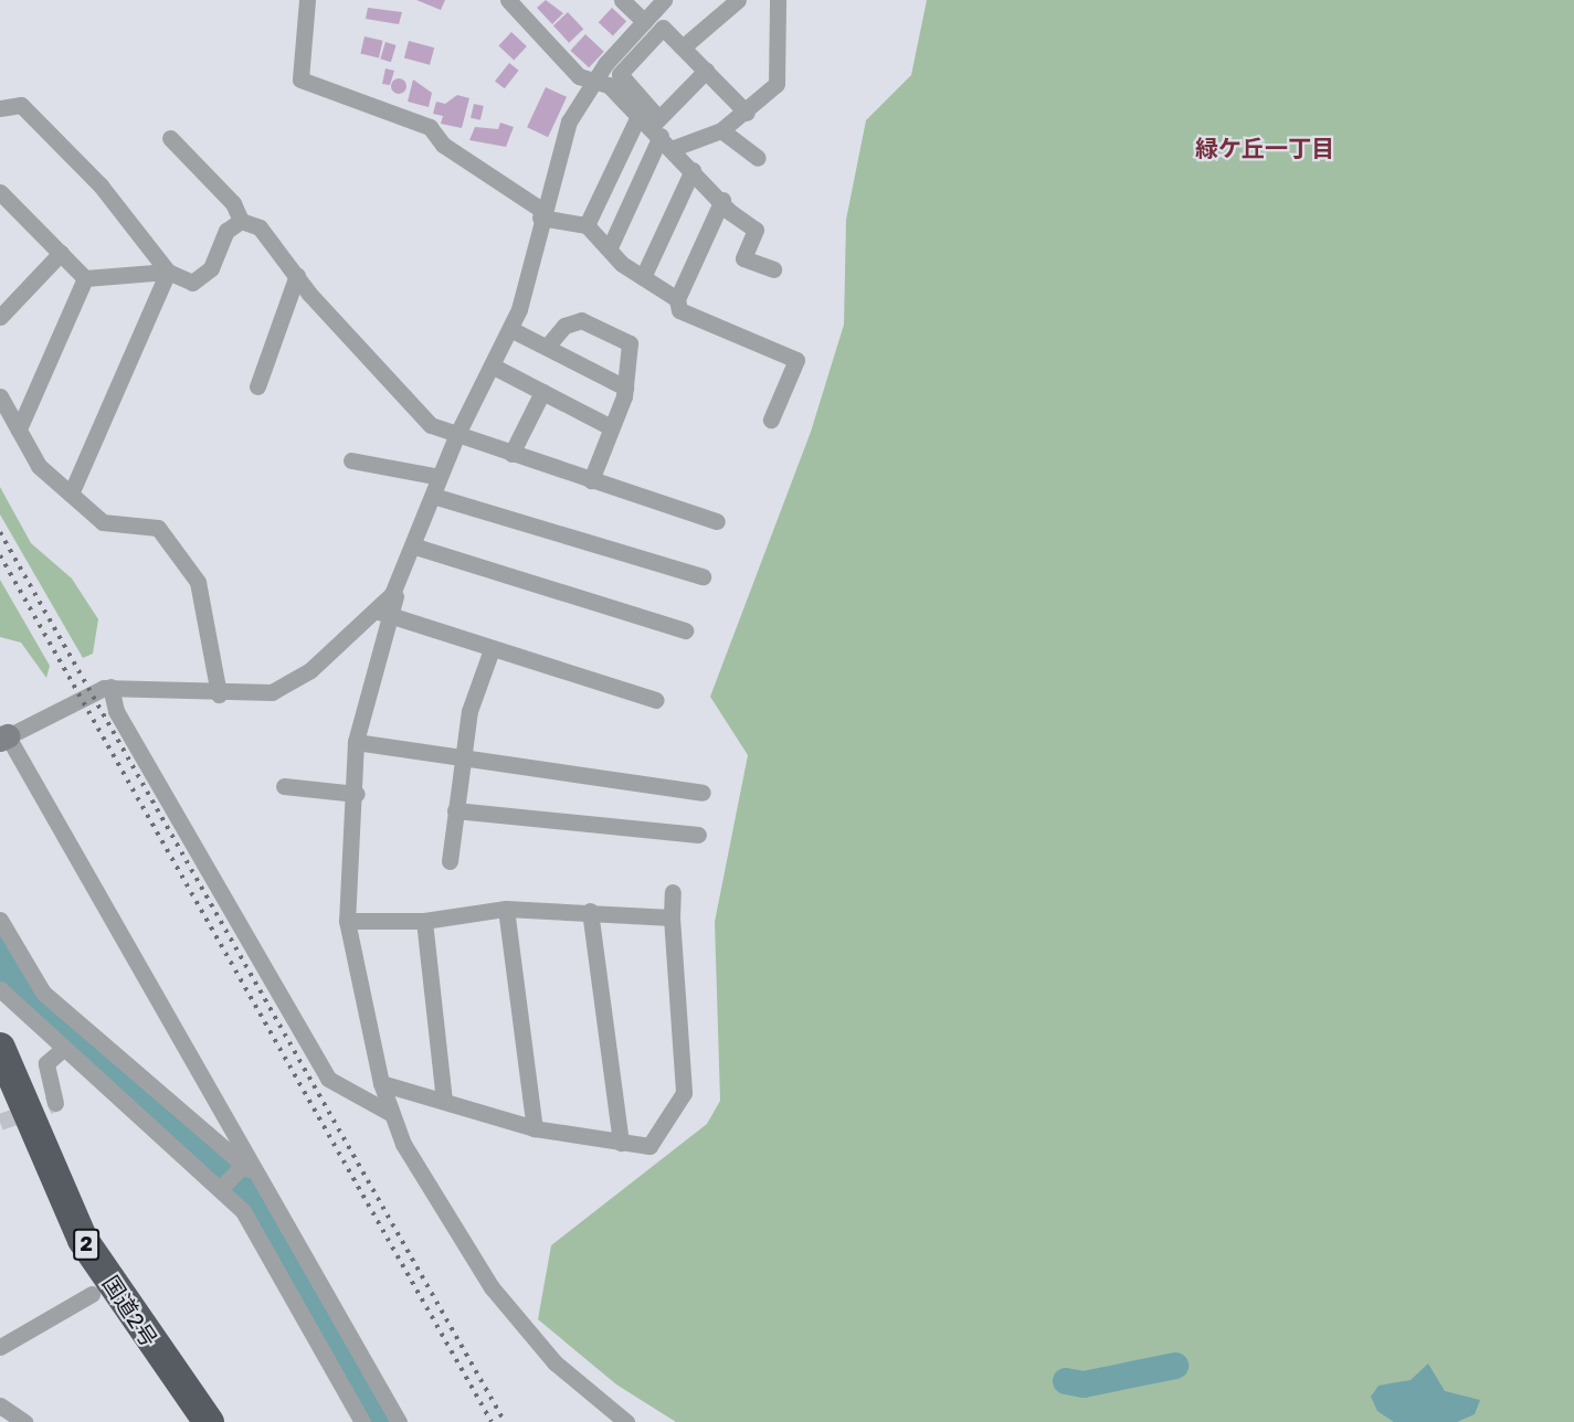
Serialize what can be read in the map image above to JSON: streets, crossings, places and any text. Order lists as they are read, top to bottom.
{
  "streets": {
    "highway": ["2", "国道2号"]
  },
  "districts": ["緑ケ丘一丁目"]
}
